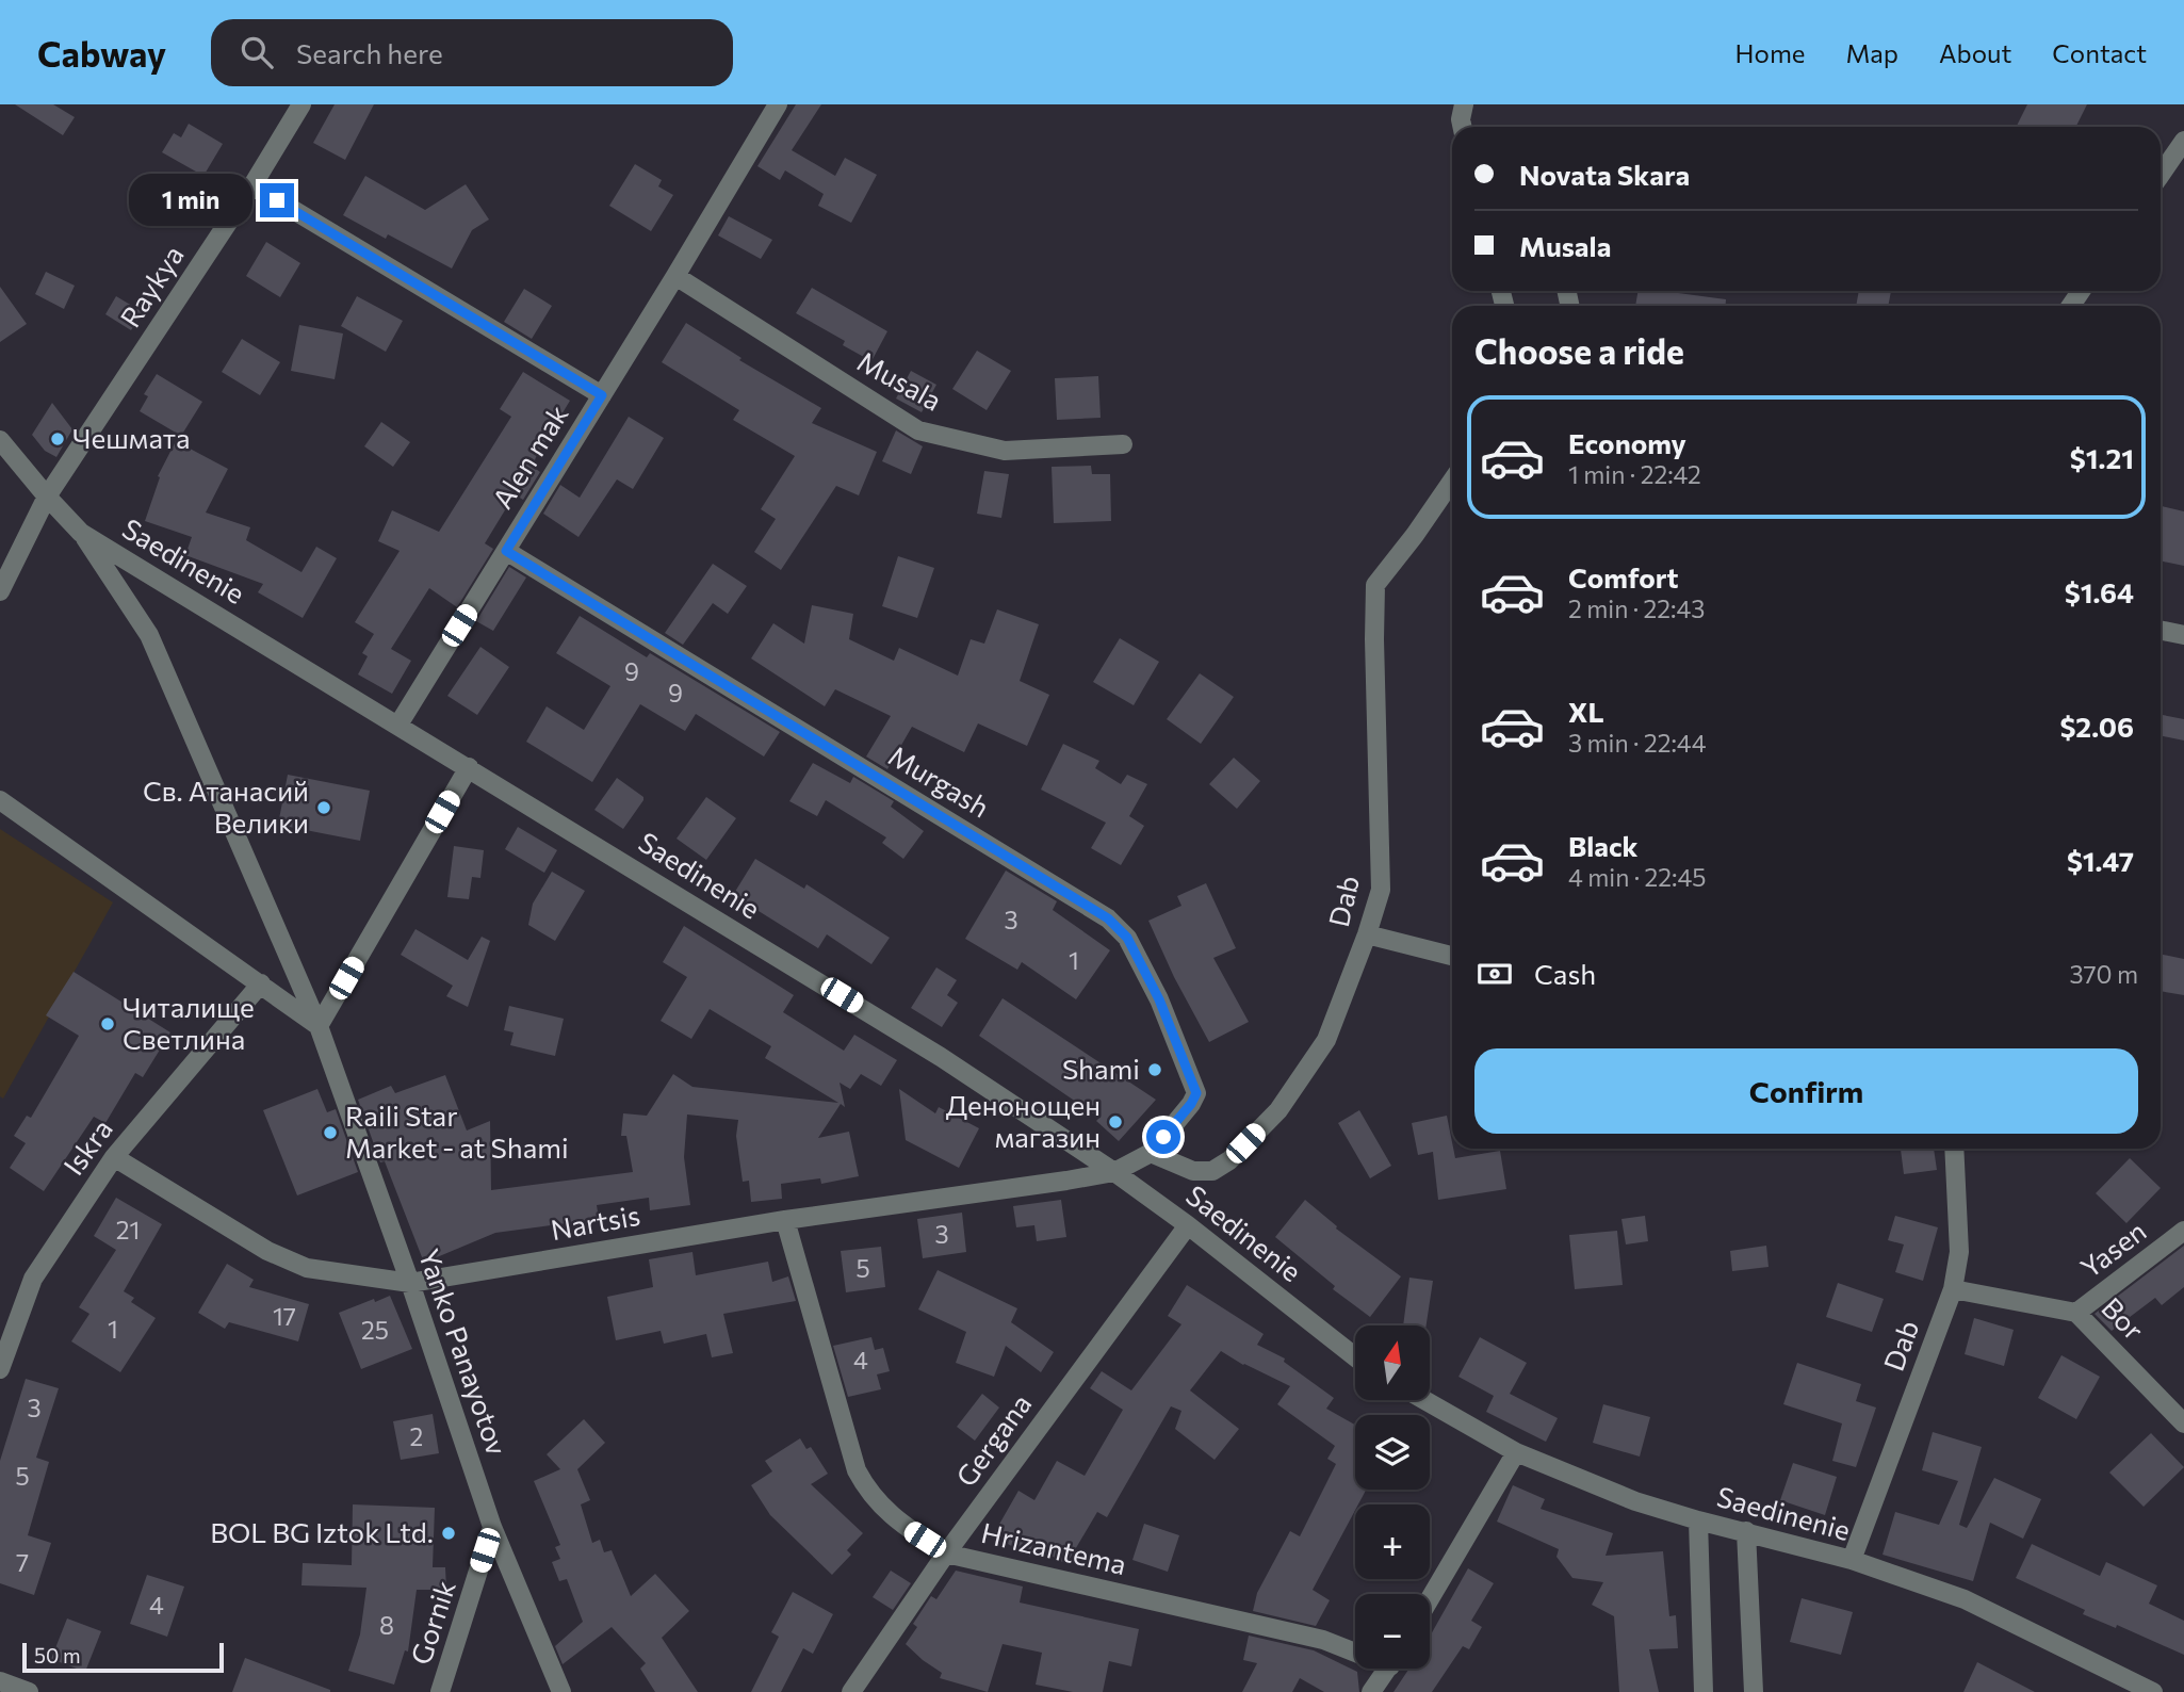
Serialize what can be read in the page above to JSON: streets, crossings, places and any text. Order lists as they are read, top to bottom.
{
  "streets": {
    "street": [
      "Raykya",
      "Musala",
      "Alen mak",
      "Saedinenie",
      "Murgash",
      "Dab",
      "Iskra",
      "Nartsis",
      "Yasen",
      "Bor",
      "Yanko Panayotov",
      "Gergana",
      "Hrizantema",
      "Gornik"
    ]
  },
  "crossings": [
    ["Raykya", "Saedinenie"],
    ["Musala", "Alen mak"],
    ["Alen mak", "Saedinenie"],
    ["Alen mak", "Murgash"],
    ["Saedinenie", "Dab"],
    ["Saedinenie", "Nartsis"],
    ["Saedinenie", "Yanko Panayotov"],
    ["Saedinenie", "Gergana"],
    ["Murgash", "Dab"],
    ["Dab", "Bor"],
    ["Iskra", "Nartsis"],
    ["Nartsis", "Yanko Panayotov"],
    ["Nartsis", "Hrizantema"],
    ["Yasen", "Bor"],
    ["Yanko Panayotov", "Gornik"],
    ["Gergana", "Hrizantema"]
  ],
  "places": [
    "Чешмата",
    "Св. Атанасий Велики",
    "Читалище Светлина",
    "Shami",
    "Денонощен магазин",
    "Raili Star Market - at Shami",
    "BOL BG Iztok Ltd."
  ],
  "house_numbers": [
    "9",
    "9",
    "3",
    "1",
    "21",
    "3",
    "5",
    "17",
    "1",
    "25",
    "4",
    "3",
    "2",
    "5",
    "7",
    "4",
    "8"
  ],
  "scale_bar": "50 m",
  "north": "top",
  "page": {
    "header": "Cabway",
    "search": "Search here",
    "nav": [
      "Home",
      "Map",
      "About",
      "Contact"
    ],
    "banner": ["Novata Skara", "Musala"],
    "bubble": "1 min",
    "heading": "Choose a ride",
    "list": [
      {
        "name": "Economy",
        "note": "1 min · 22:42",
        "value": "$1.21"
      },
      {
        "name": "Comfort",
        "note": "2 min · 22:43",
        "value": "$1.64"
      },
      {
        "name": "XL",
        "note": "3 min · 22:44",
        "value": "$2.06"
      },
      {
        "name": "Black",
        "note": "4 min · 22:45",
        "value": "$1.47"
      }
    ],
    "pay": ["Cash", "370 m"],
    "buttons": "Confirm",
    "map_buttons": ["+", "−"],
    "scale": "50 m"
  }
}
